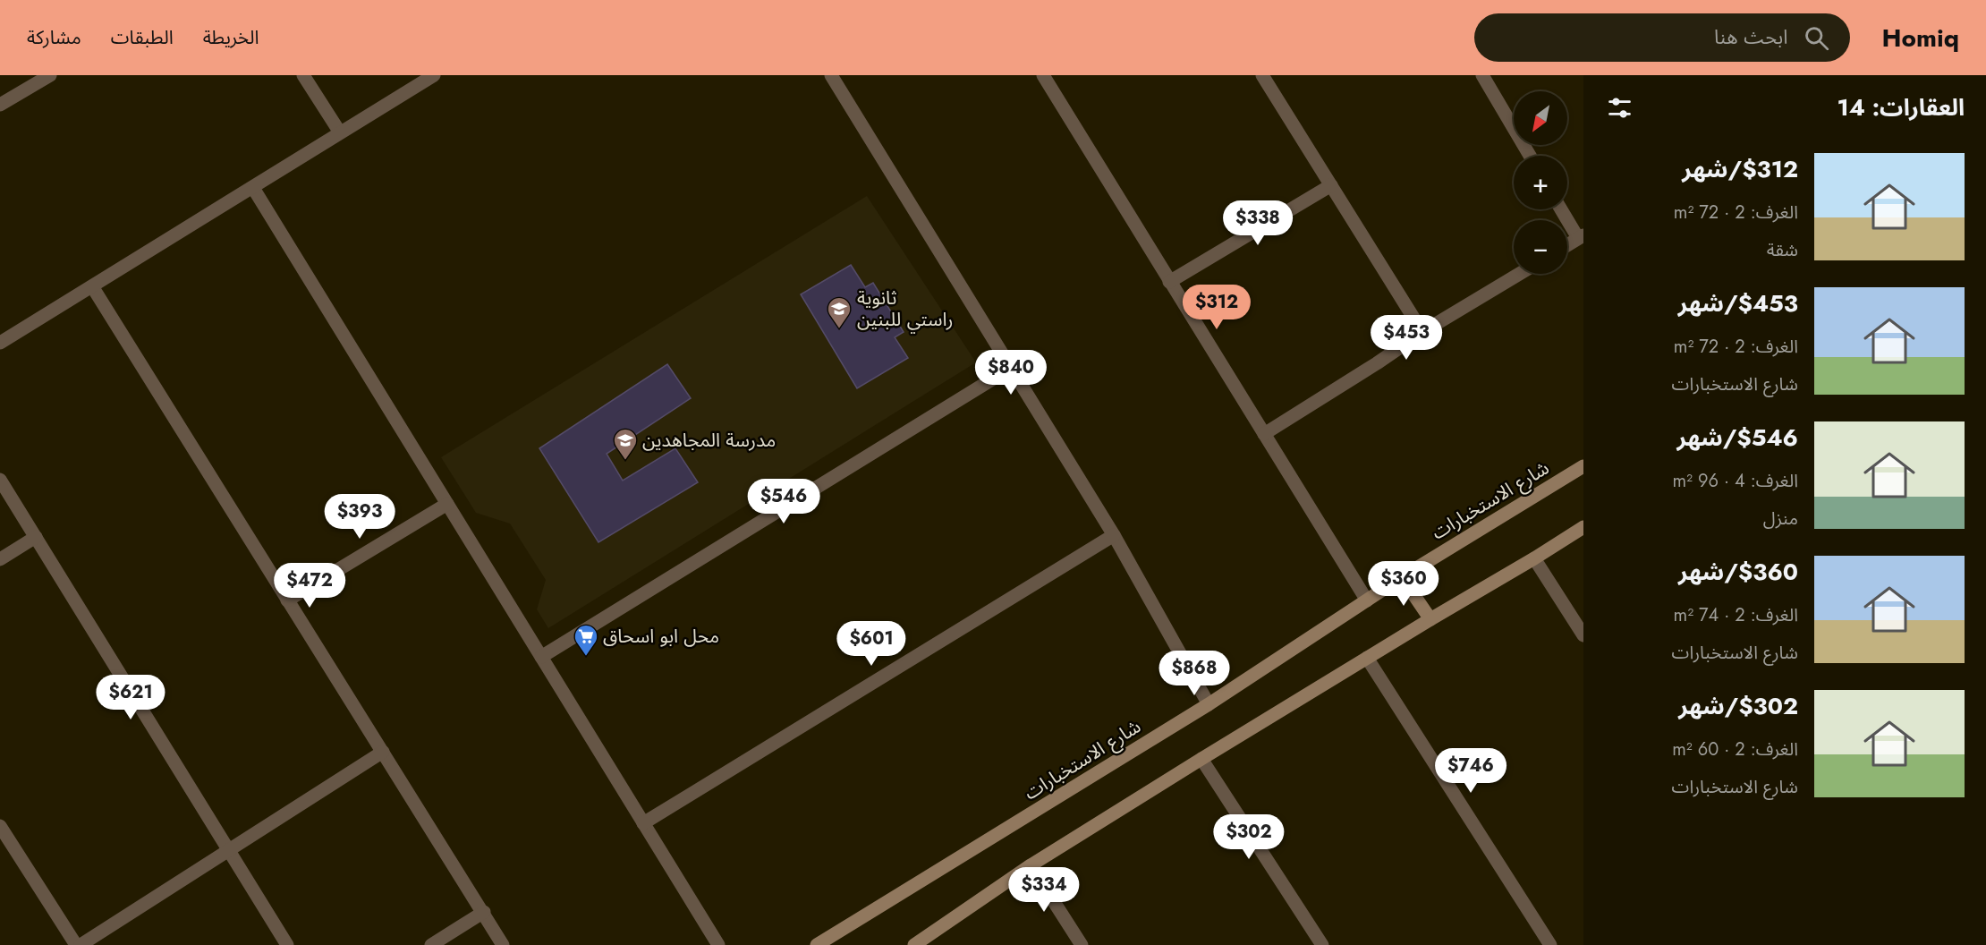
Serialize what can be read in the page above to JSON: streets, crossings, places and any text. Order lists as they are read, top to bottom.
{
  "streets": {
    "main road": ["شارع الاستخبارات"]
  },
  "places": {
    "school or university": ["ثانوية راستي للبنين", "مدرسة المجاهدين"],
    "supermarket": ["محل ابو اسحاق"]
  },
  "north": "bottom left",
  "page": {
    "header": "Homiq",
    "search": "ابحث هنا",
    "nav": ["الخريطة", "الطبقات", "مشاركة"],
    "heading": "العقارات: 14",
    "map_buttons": ["+", "−"],
    "list": [
      {
        "name": "$312/شهر",
        "note": "الغرف: 2 · 72 m² · شقة"
      },
      {
        "name": "$453/شهر",
        "note": "الغرف: 2 · 72 m² · شارع الاستخبارات"
      },
      {
        "name": "$546/شهر",
        "note": "الغرف: 4 · 96 m² · منزل"
      },
      {
        "name": "$360/شهر",
        "note": "الغرف: 2 · 74 m² · شارع الاستخبارات"
      },
      {
        "name": "$302/شهر",
        "note": "الغرف: 2 · 60 m² · شارع الاستخبارات"
      }
    ],
    "price": [
      "$338",
      "$312",
      "$453",
      "$840",
      "$546",
      "$393",
      "$360",
      "$472",
      "$601",
      "$868",
      "$621",
      "$746",
      "$302",
      "$334"
    ]
  }
}
